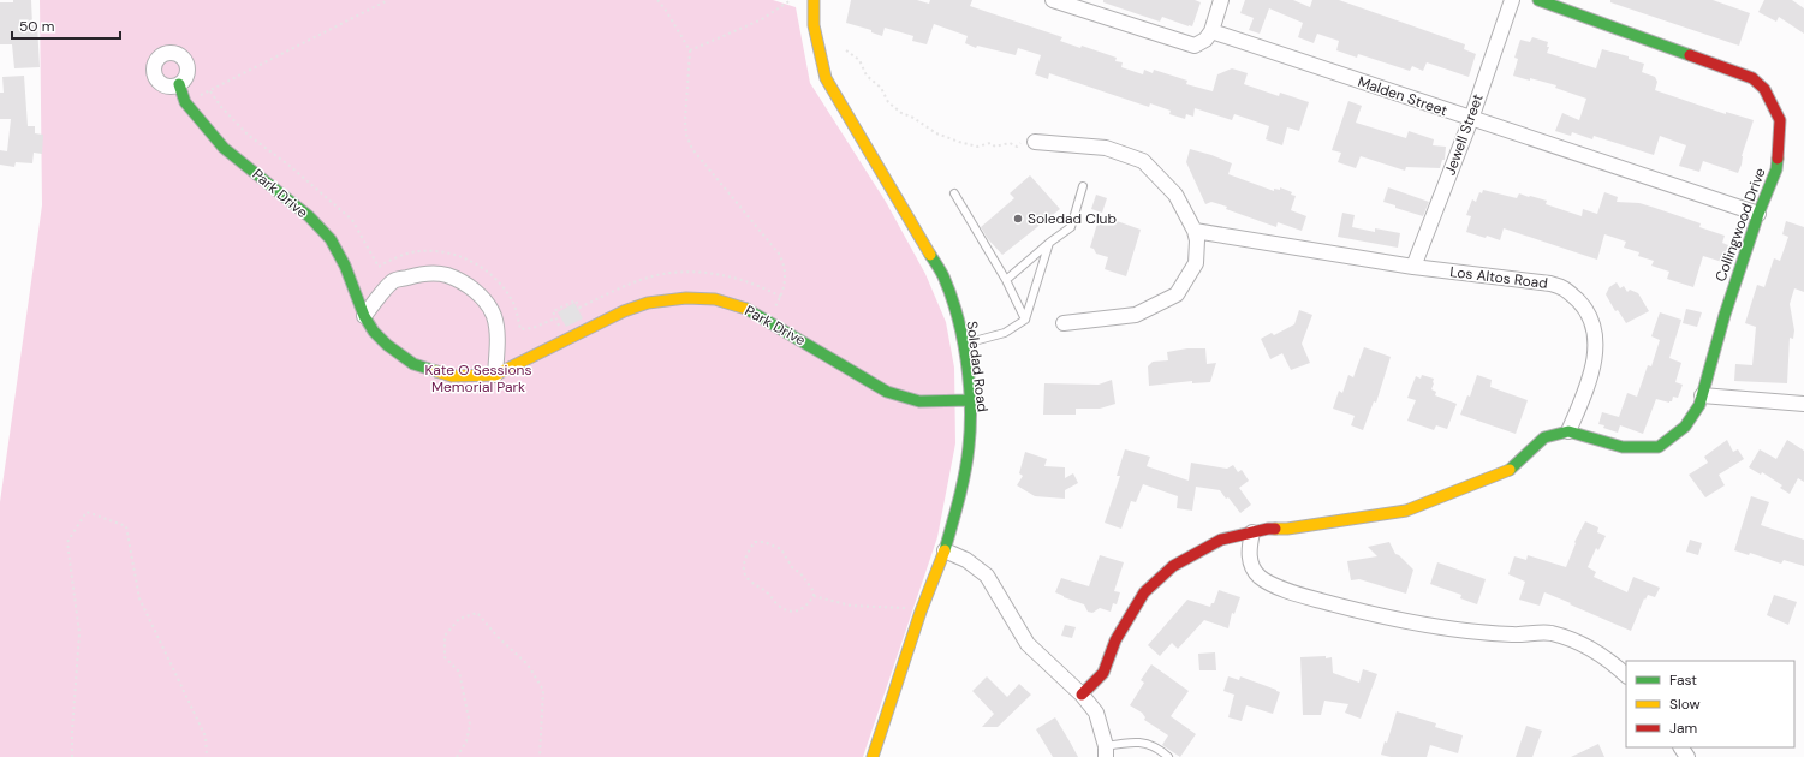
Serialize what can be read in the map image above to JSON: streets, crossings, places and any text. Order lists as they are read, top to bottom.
{
  "streets": {
    "street": [
      "Malden Street",
      "Jewell Street",
      "Park Drive",
      "Collingwood Drive",
      "Los Altos Road",
      "Soledad Road"
    ]
  },
  "crossings": [
    ["Malden Street", "Jewell Street"],
    ["Malden Street", "Collingwood Drive"],
    ["Jewell Street", "Los Altos Road"],
    ["Park Drive", "Soledad Road"],
    ["Collingwood Drive", "Los Altos Road"]
  ],
  "parks": ["Kate O Sessions Memorial Park"],
  "places": ["Soledad Club"],
  "legend": ["Fast", "Slow", "Jam"],
  "scale_bar": "50 m"
}
